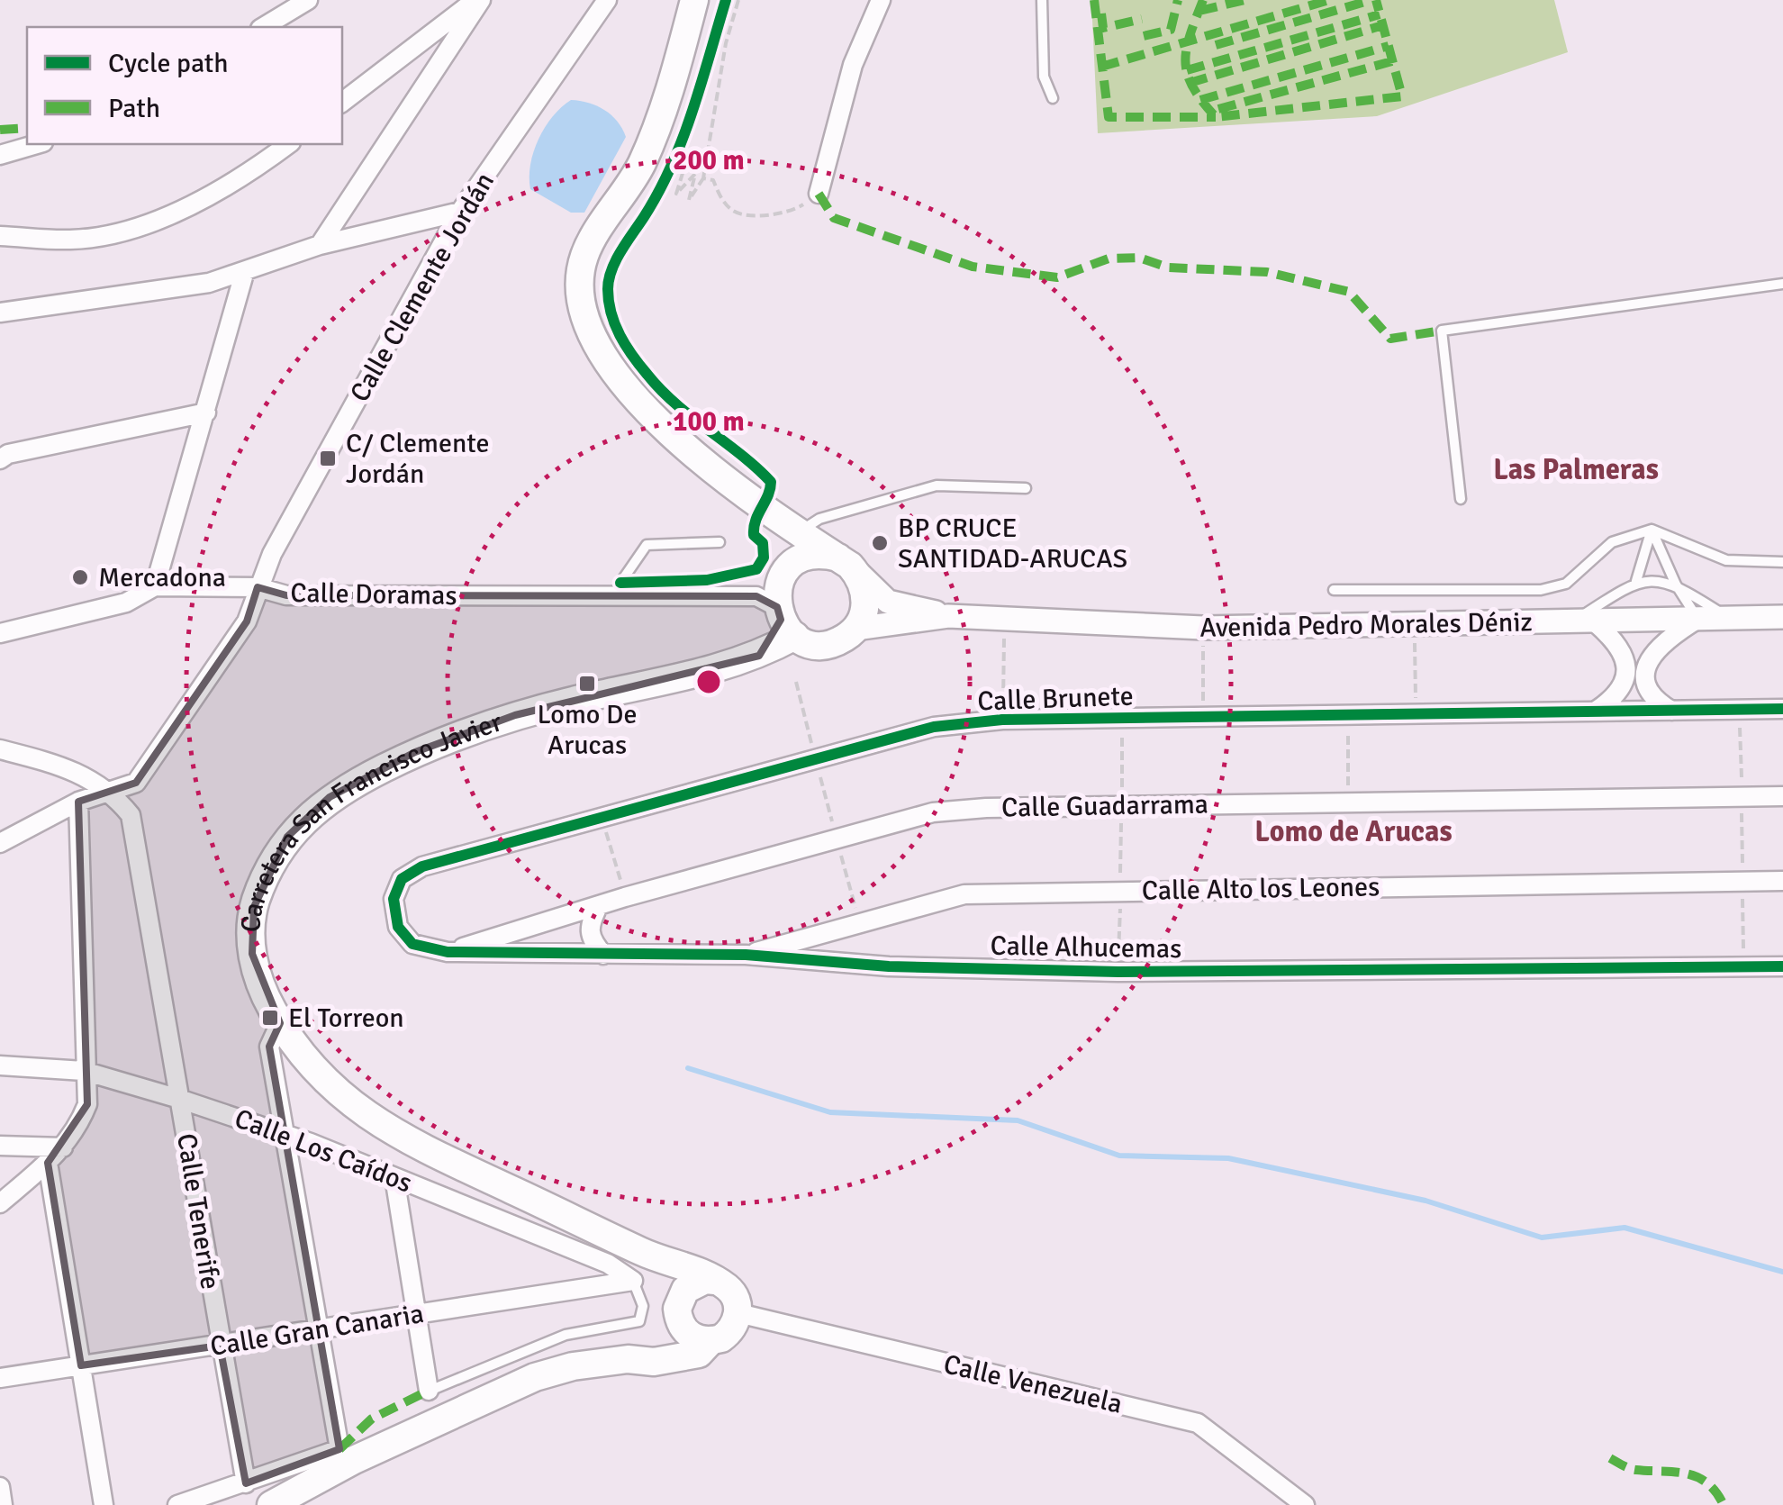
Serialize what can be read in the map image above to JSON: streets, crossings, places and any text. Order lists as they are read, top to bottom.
{
  "streets": {
    "main road": ["Carretera San Francisco Javier"],
    "street": [
      "Calle Clemente Jordán",
      "Calle Doramas",
      "Avenida Pedro Morales Déniz",
      "Calle Brunete",
      "Calle Guadarrama",
      "Calle Alto los Leones",
      "Calle Alhucemas",
      "Calle Los Caídos",
      "Calle Tenerife",
      "Calle Gran Canaria",
      "Calle Venezuela"
    ]
  },
  "crossings": [
    ["Calle Clemente Jordán", "Calle Doramas"],
    ["Calle Clemente Jordán", "Calle Tenerife"],
    ["Calle Doramas", "Carretera San Francisco Javier"],
    ["Calle Brunete", "Calle Alhucemas"],
    ["Calle Guadarrama", "Calle Alhucemas"],
    ["Carretera San Francisco Javier", "Calle Venezuela"],
    ["Calle Alto los Leones", "Calle Alhucemas"],
    ["Calle Los Caídos", "Calle Tenerife"],
    ["Calle Los Caídos", "Calle Gran Canaria"],
    ["Calle Tenerife", "Calle Gran Canaria"]
  ],
  "districts": ["Las Palmeras", "Lomo de Arucas"],
  "places": {
    "transit": ["C/ Clemente Jordán", "Lomo De Arucas", "El Torreon"],
    "other": ["BP CRUCE SANTIDAD-ARUCAS", "Mercadona"]
  },
  "legend": ["Cycle path", "Path"],
  "rings": ["200 m", "100 m"]
}
